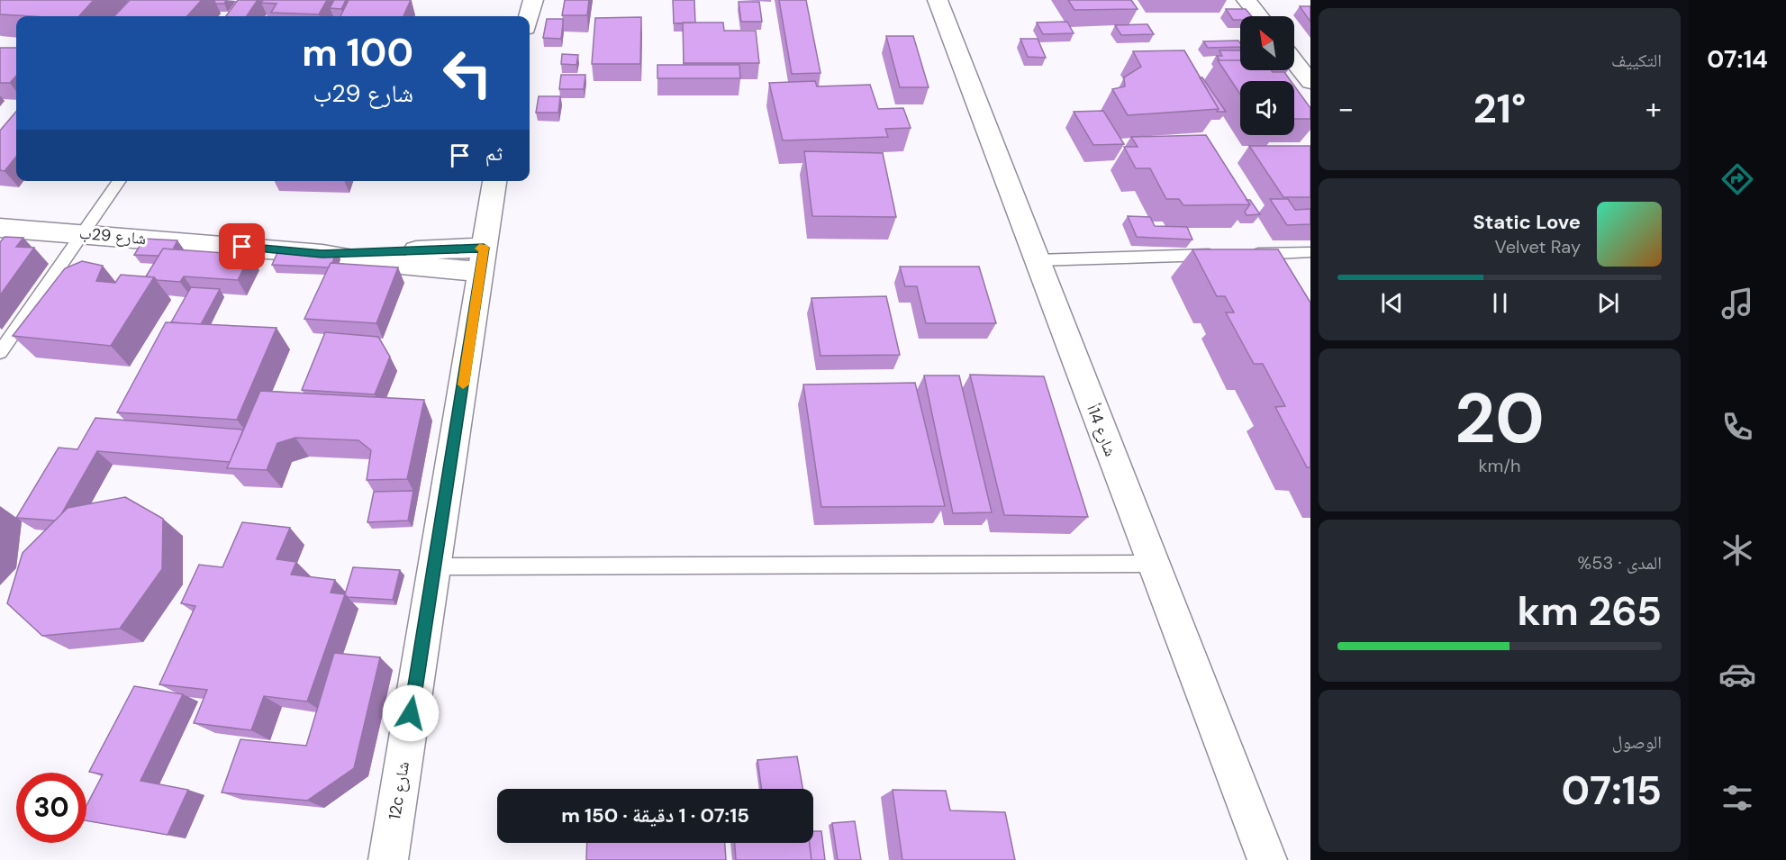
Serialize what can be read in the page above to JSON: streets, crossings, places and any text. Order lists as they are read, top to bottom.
{
  "streets": {
    "street": ["شارع 29ب", "شارع 14أ", "12c شارع"]
  },
  "crossings": [
    ["شارع 29ب", "12c شارع"]
  ],
  "north": "top left",
  "page": {
    "tabs": "07:14",
    "tile": [
      "التكييف",
      ["20", "km/h"],
      ["المدى · 53%", "265 km"],
      ["الوصول", "07:15"]
    ],
    "turn": ["100 m", "شارع 29ب"],
    "heat": ["−", "21°", "+"],
    "then": "ثم",
    "song": ["Static Love", "Velvet Ray"],
    "limit": "30",
    "trip": "07:15 · 1 دقيقة · 150 m"
  }
}
